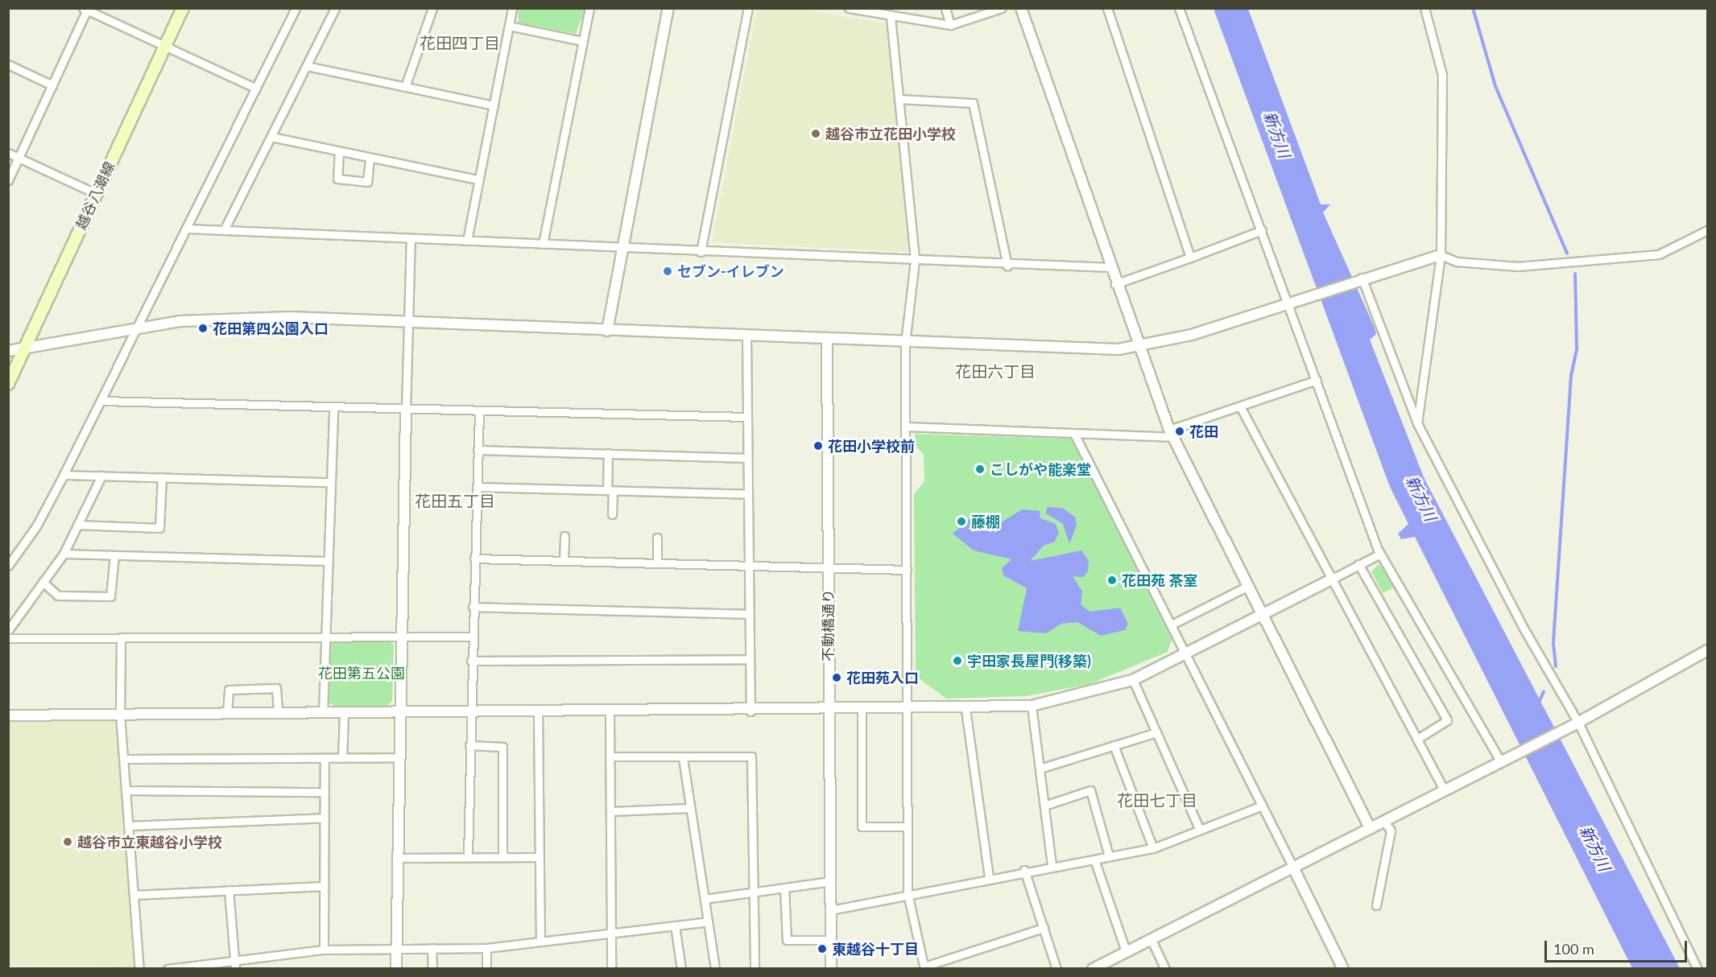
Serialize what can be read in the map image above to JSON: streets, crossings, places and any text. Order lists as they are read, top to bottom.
{
  "streets": {
    "main road": ["越谷八潮線"],
    "street": ["不動橋通り"]
  },
  "districts": [
    "花田四丁目",
    "花田六丁目",
    "花田五丁目",
    "花田七丁目"
  ],
  "water": ["新方川"],
  "parks": ["花田第五公園"],
  "places": [
    "越谷市立花田小学校",
    "セブン-イレブン",
    "花田第四公園入口",
    "花田",
    "花田小学校前",
    "こしがや能楽堂",
    "藤棚",
    "花田苑 茶室",
    "宇田家長屋門(移築)",
    "花田苑入口",
    "越谷市立東越谷小学校",
    "東越谷十丁目"
  ],
  "scale_bar": "100 m"
}
